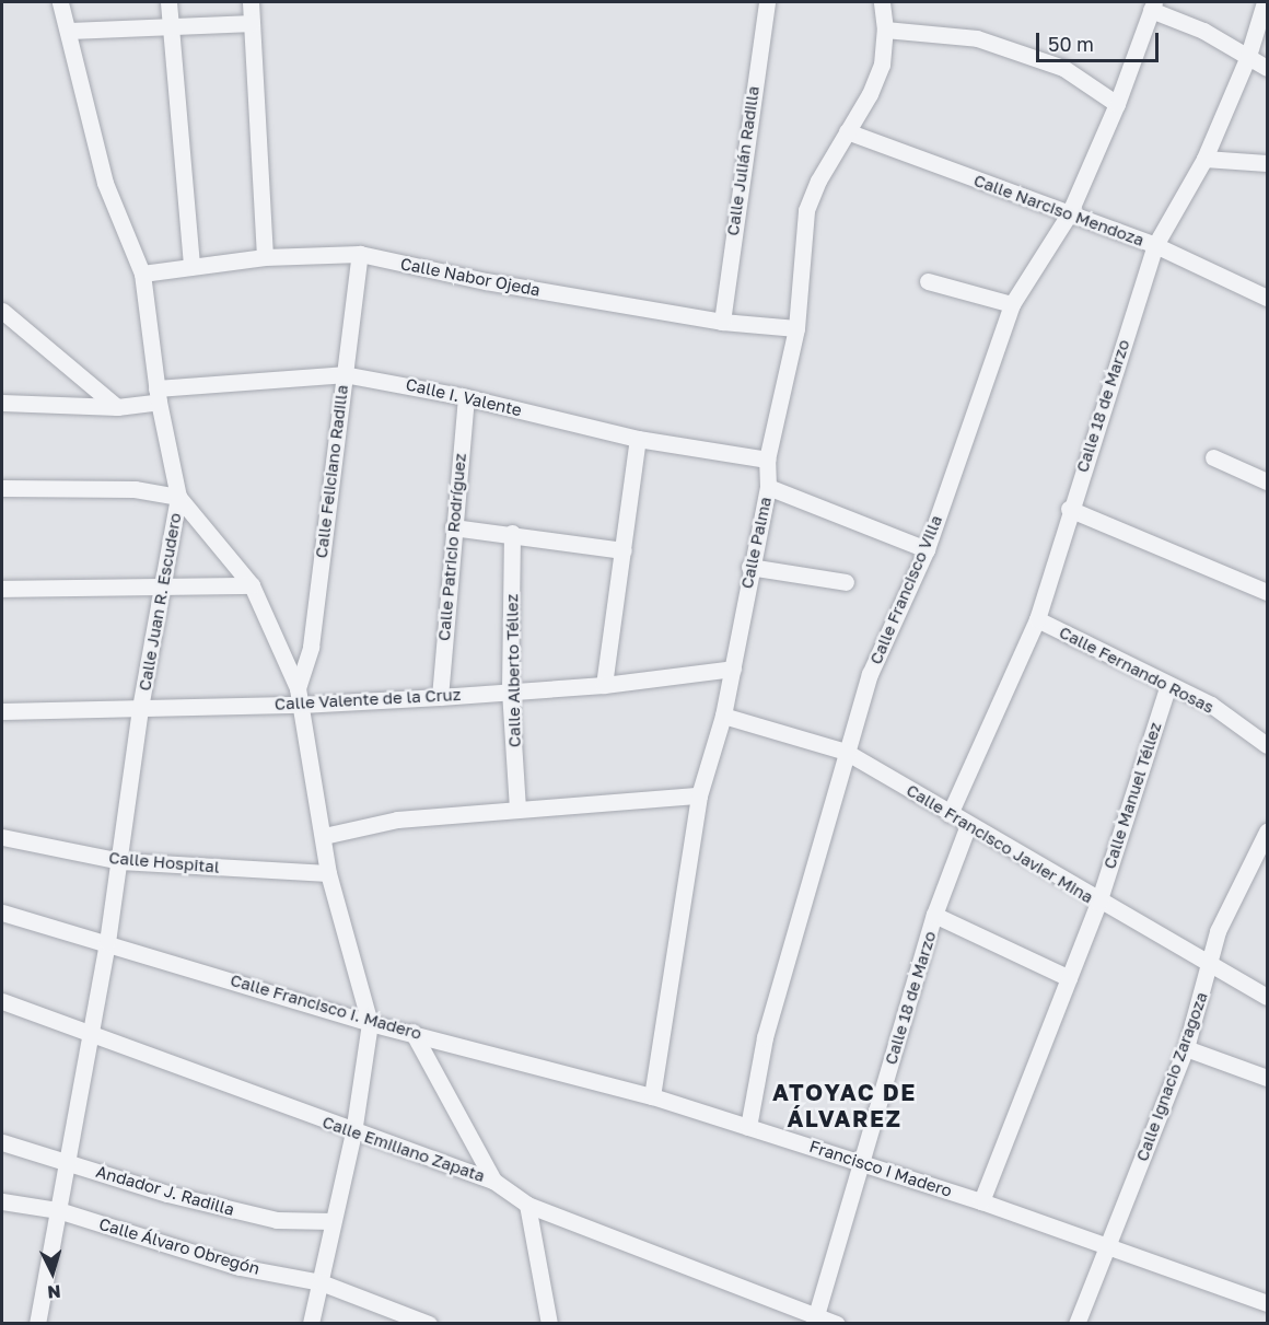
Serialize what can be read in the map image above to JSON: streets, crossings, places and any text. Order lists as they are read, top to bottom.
{
  "streets": {
    "street": [
      "Calle Julián Radilla",
      "Calle Narciso Mendoza",
      "Calle Nabor Ojeda",
      "Calle I. Valente",
      "Calle 18 de Marzo",
      "Calle Feliciano Radilla",
      "Calle Palma",
      "Calle Patricio Rodríguez",
      "Calle Francisco Villa",
      "Calle Juan R. Escudero",
      "Calle Fernando Rosas",
      "Calle Alberto Téllez",
      "Calle Valente de la Cruz",
      "Calle Manuel Téllez",
      "Calle Francisco Javier Mina",
      "Calle Hospital",
      "Calle Francisco I. Madero",
      "Calle Ignacio Zaragoza",
      "Calle Emiliano Zapata",
      "Francisco I Madero",
      "Andador J. Radilla",
      "Calle Álvaro Obregón"
    ]
  },
  "crossings": [
    ["Calle Julián Radilla", "Calle Nabor Ojeda"],
    ["Calle Narciso Mendoza", "Calle 18 de Marzo"],
    ["Calle Narciso Mendoza", "Calle Palma"],
    ["Calle Narciso Mendoza", "Calle Francisco Villa"],
    ["Calle Nabor Ojeda", "Calle Feliciano Radilla"],
    ["Calle Nabor Ojeda", "Calle Palma"],
    ["Calle Nabor Ojeda", "Calle Juan R. Escudero"],
    ["Calle I. Valente", "Calle Feliciano Radilla"],
    ["Calle I. Valente", "Calle Palma"],
    ["Calle I. Valente", "Calle Patricio Rodríguez"],
    ["Calle I. Valente", "Calle Juan R. Escudero"],
    ["Calle 18 de Marzo", "Calle Fernando Rosas"],
    ["Calle 18 de Marzo", "Calle Francisco Javier Mina"],
    ["Calle 18 de Marzo", "Calle Emiliano Zapata"],
    ["Calle 18 de Marzo", "Francisco I Madero"],
    ["Calle Feliciano Radilla", "Calle Valente de la Cruz"],
    ["Calle Palma", "Calle Valente de la Cruz"],
    ["Calle Palma", "Calle Francisco Javier Mina"],
    ["Calle Palma", "Calle Francisco I. Madero"],
    ["Calle Palma", "Francisco I Madero"],
    ["Calle Patricio Rodríguez", "Calle Valente de la Cruz"],
    ["Calle Francisco Villa", "Calle Francisco Javier Mina"],
    ["Calle Francisco Villa", "Francisco I Madero"],
    ["Calle Juan R. Escudero", "Calle Valente de la Cruz"],
    ["Calle Juan R. Escudero", "Calle Hospital"],
    ["Calle Juan R. Escudero", "Calle Francisco I. Madero"],
    ["Calle Juan R. Escudero", "Calle Emiliano Zapata"],
    ["Calle Juan R. Escudero", "Andador J. Radilla"],
    ["Calle Juan R. Escudero", "Calle Álvaro Obregón"],
    ["Calle Fernando Rosas", "Calle Manuel Téllez"],
    ["Calle Alberto Téllez", "Calle Valente de la Cruz"],
    ["Calle Manuel Téllez", "Calle Francisco Javier Mina"],
    ["Calle Manuel Téllez", "Francisco I Madero"],
    ["Calle Francisco Javier Mina", "Calle Ignacio Zaragoza"],
    ["Calle Francisco I. Madero", "Francisco I Madero"],
    ["Calle Ignacio Zaragoza", "Francisco I Madero"]
  ],
  "districts": ["ATOYAC DE ÁLVAREZ"],
  "scale_bar": "50 m",
  "north": "bottom"
}
